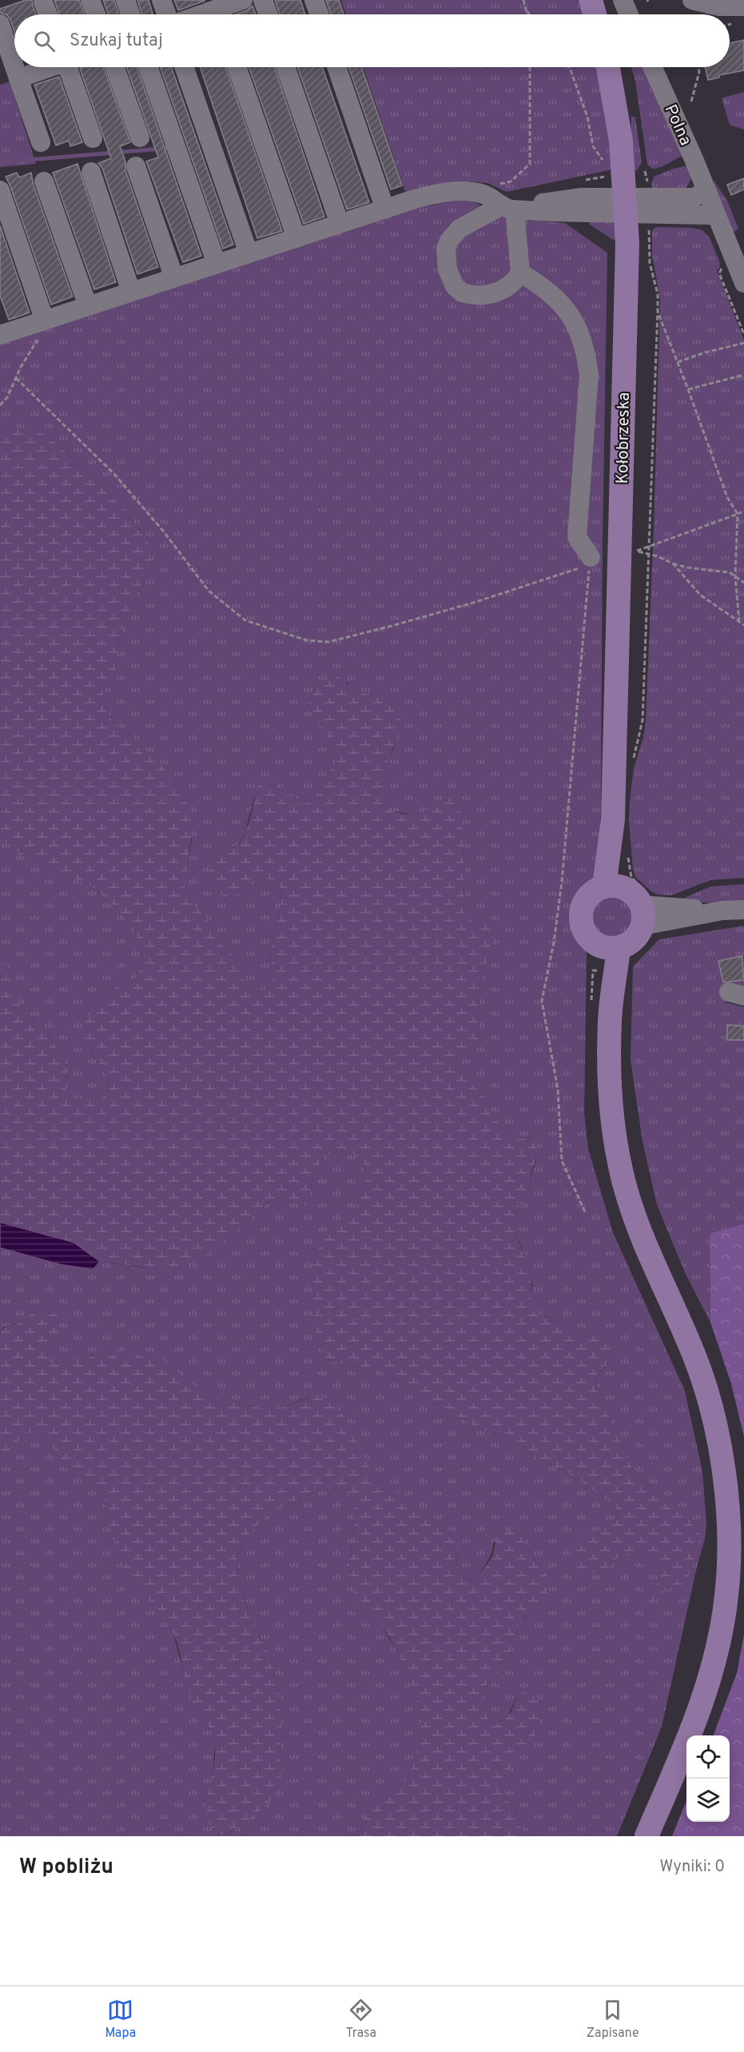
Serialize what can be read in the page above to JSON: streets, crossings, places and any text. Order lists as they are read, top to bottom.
{
  "streets": {
    "main road": ["Kołobrzeska"],
    "street": ["Polna"]
  },
  "page": {
    "search": "Szukaj tutaj",
    "heading": ["W pobliżu", "Wyniki: 0"],
    "nav": ["Mapa", "Trasa", "Zapisane"]
  }
}
